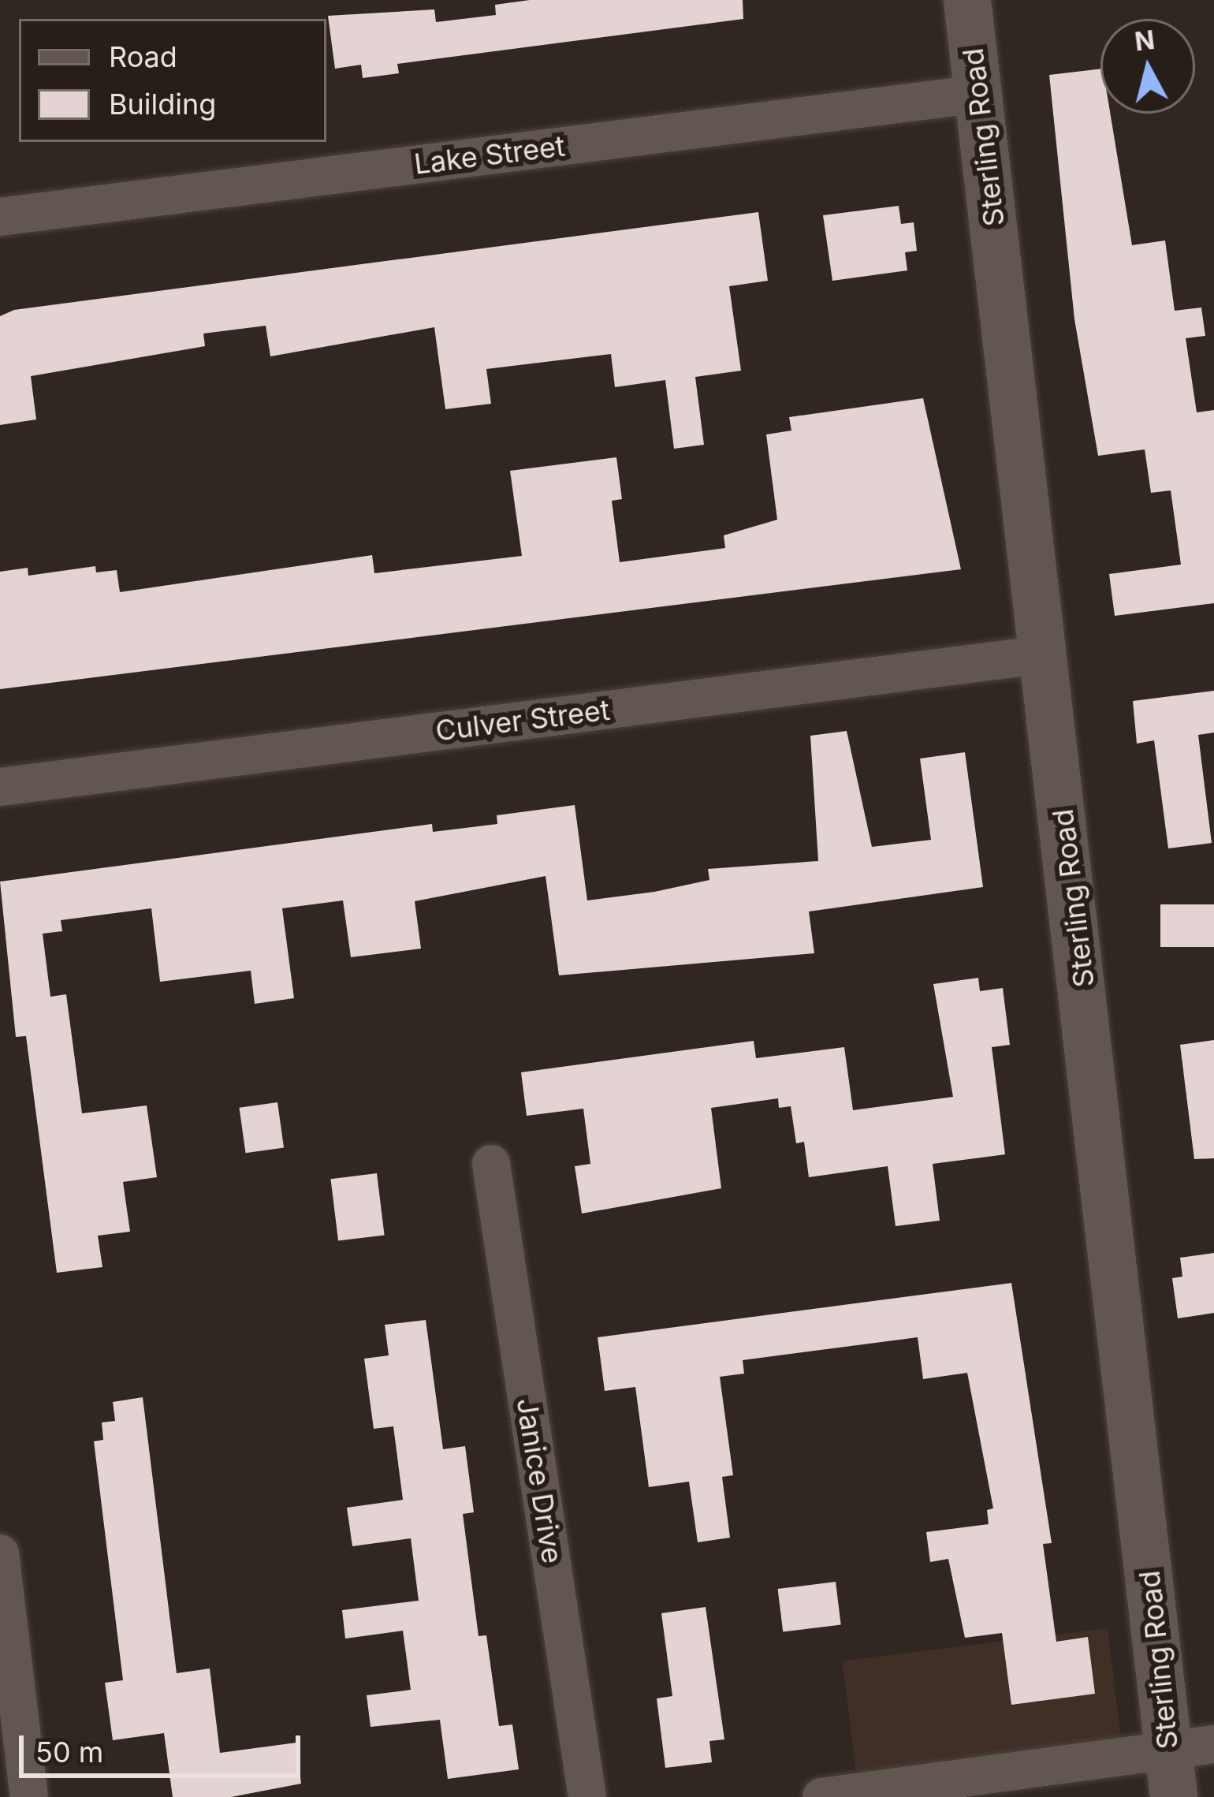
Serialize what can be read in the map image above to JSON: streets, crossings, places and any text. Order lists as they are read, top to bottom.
{
  "streets": {
    "street": [
      "Sterling Road",
      "Lake Street",
      "Culver Street",
      "Janice Drive"
    ]
  },
  "crossings": [
    ["Sterling Road", "Lake Street"],
    ["Sterling Road", "Culver Street"]
  ],
  "legend": ["Road", "Building"],
  "scale_bar": "50 m",
  "north": "top"
}
